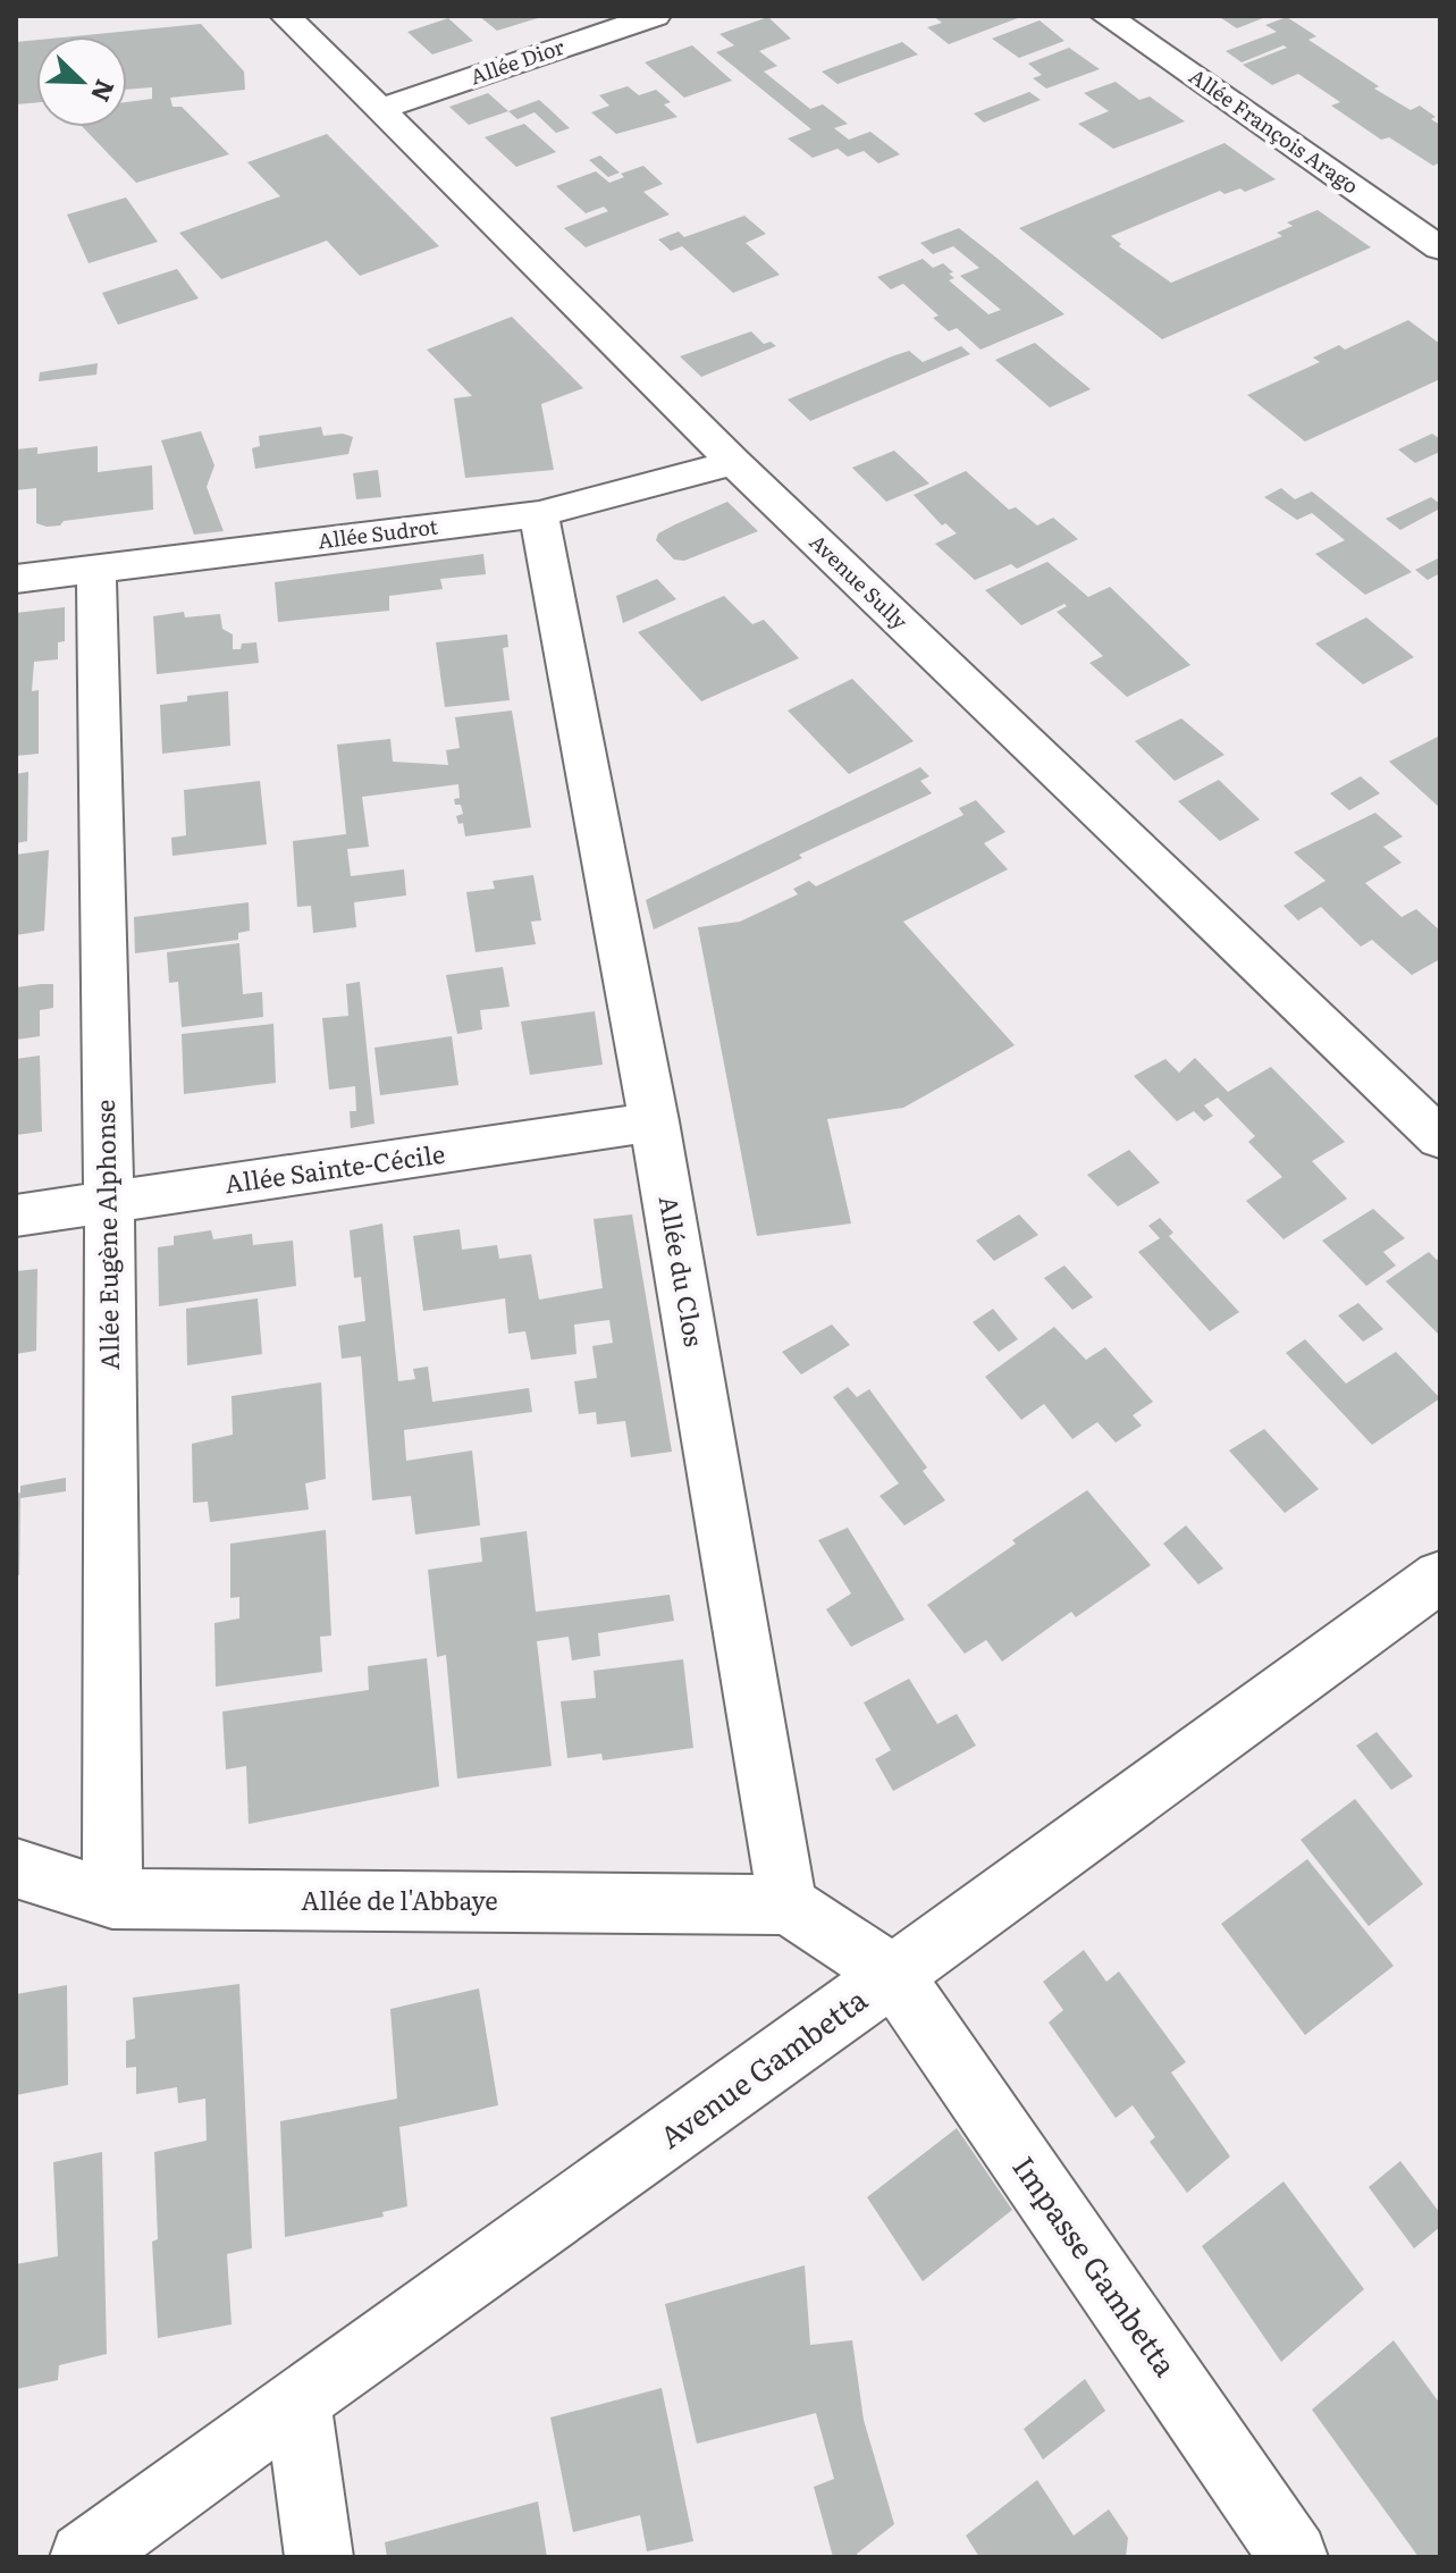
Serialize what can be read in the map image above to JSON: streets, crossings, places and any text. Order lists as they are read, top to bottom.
{
  "streets": {
    "street": [
      "Allée Dior",
      "Allée François Arago",
      "Allée Sudrot",
      "Avenue Sully",
      "Allée Sainte-Cécile",
      "Allée Eugène Alphonse",
      "Allée du Clos",
      "Allée de l'Abbaye",
      "Avenue Gambetta",
      "Impasse Gambetta"
    ]
  },
  "crossings": [
    ["Allée Dior", "Avenue Sully"],
    ["Allée Sudrot", "Avenue Sully"],
    ["Allée Sudrot", "Allée Eugène Alphonse"],
    ["Allée Sudrot", "Allée du Clos"],
    ["Allée Sainte-Cécile", "Allée Eugène Alphonse"],
    ["Allée Sainte-Cécile", "Allée du Clos"],
    ["Allée Eugène Alphonse", "Allée de l'Abbaye"],
    ["Allée du Clos", "Allée de l'Abbaye"],
    ["Avenue Gambetta", "Impasse Gambetta"]
  ],
  "north": "bottom right"
}
